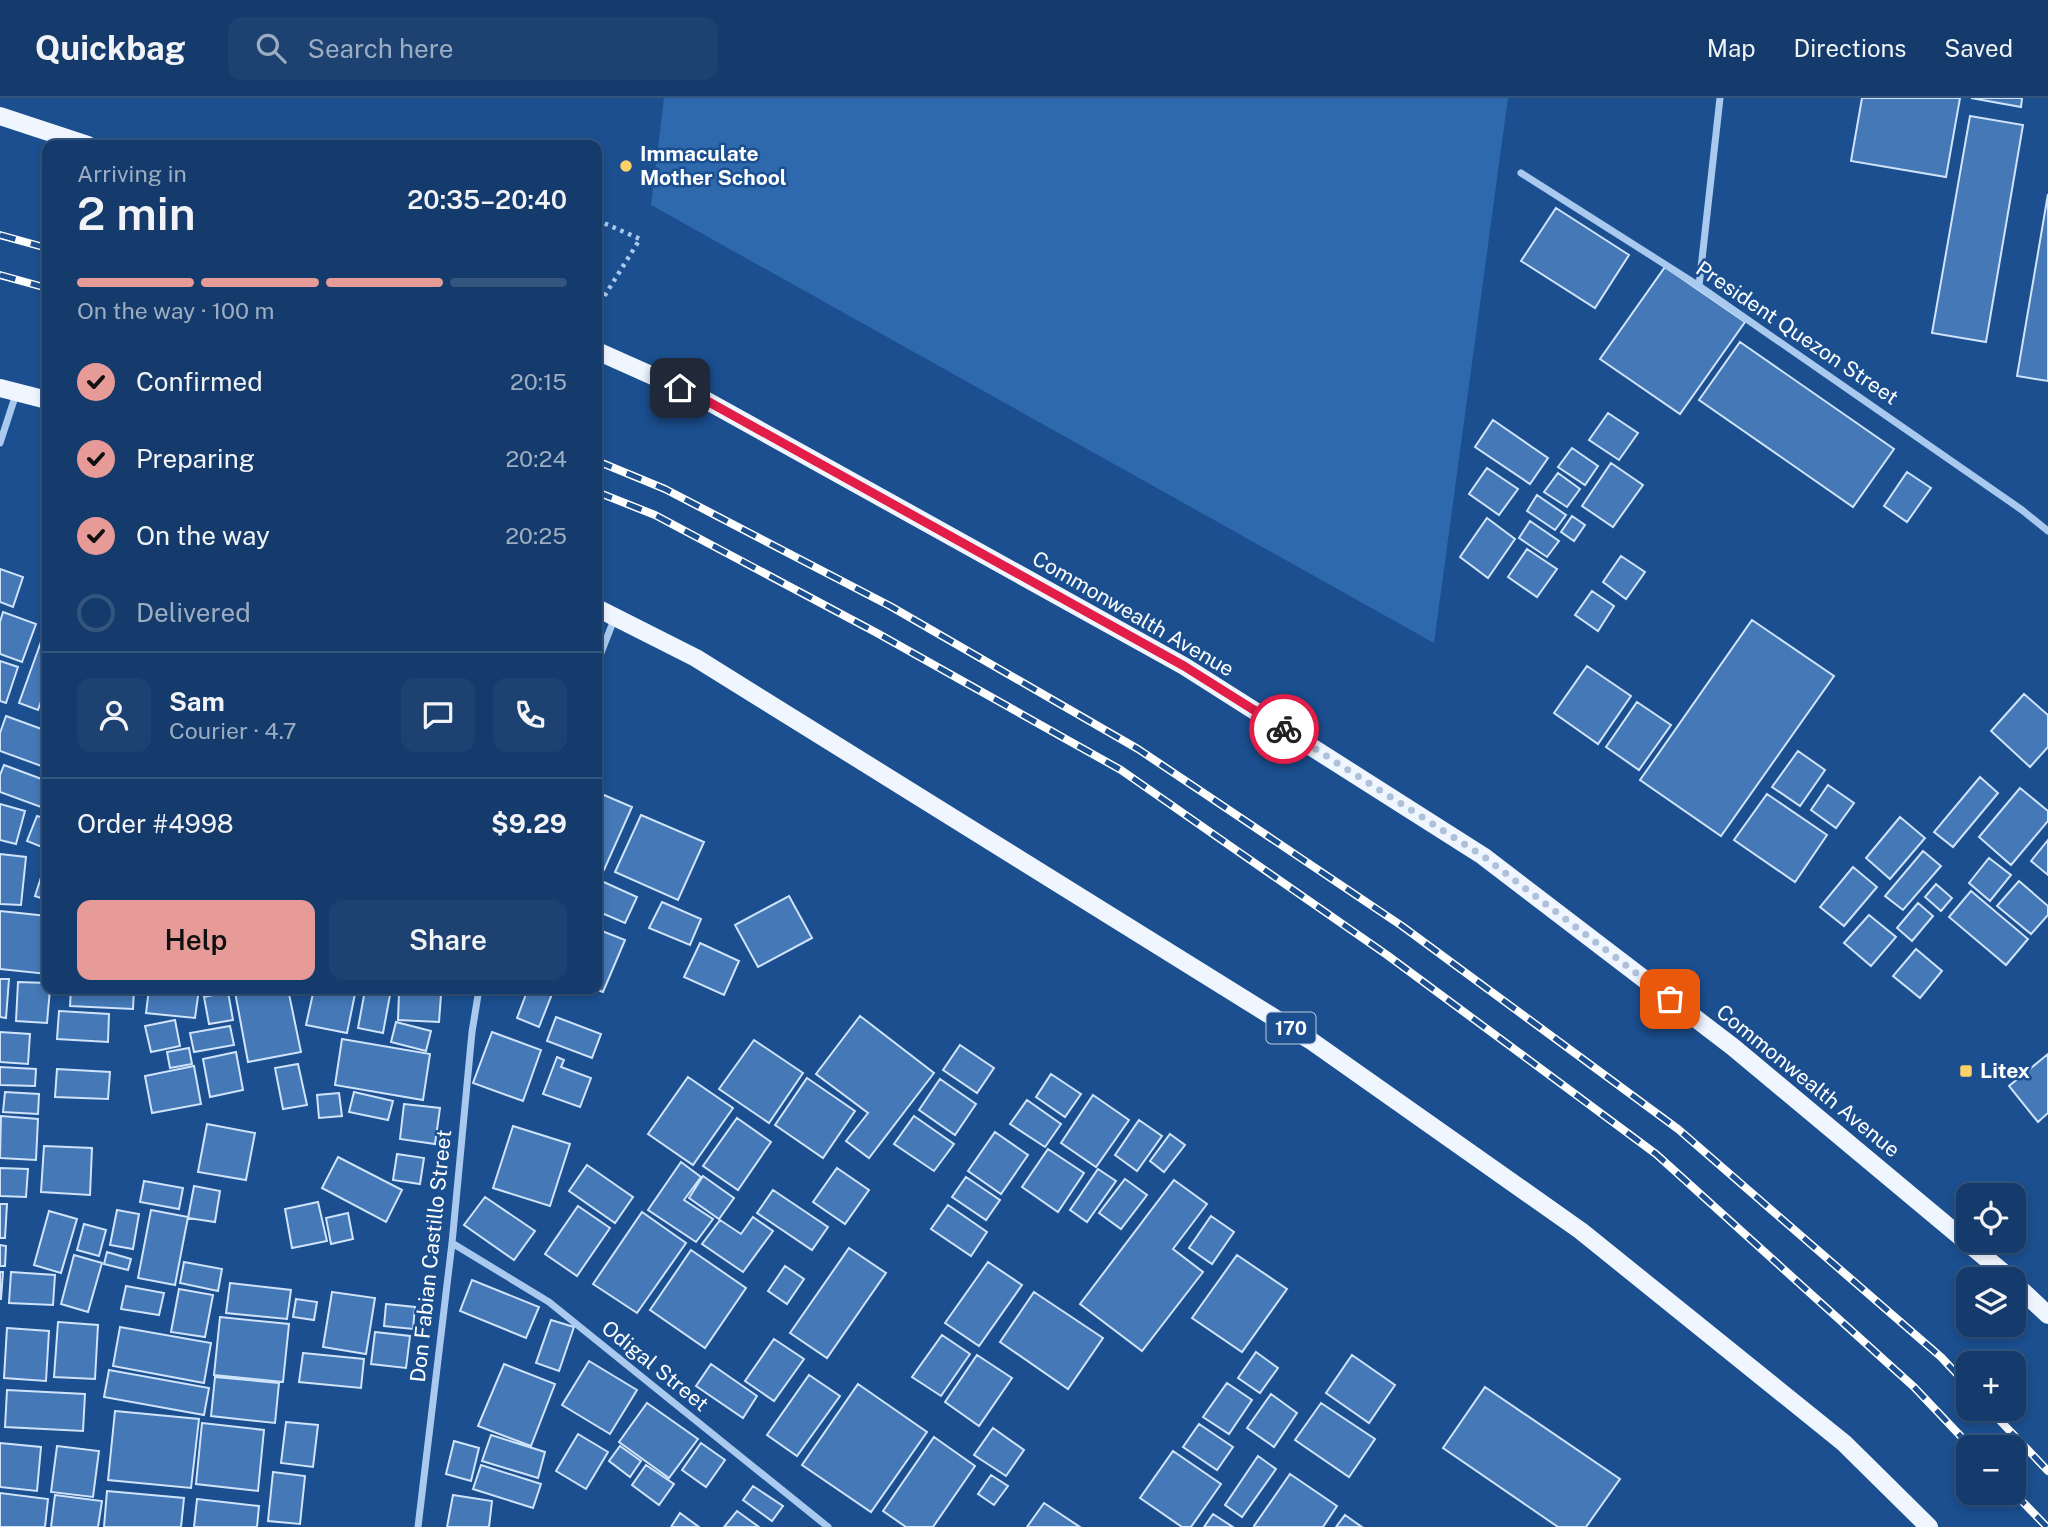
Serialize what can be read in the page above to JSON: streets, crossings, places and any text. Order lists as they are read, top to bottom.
{
  "streets": {
    "main road": ["Commonwealth Avenue", "170"],
    "street": ["President Quezon Street", "Don Fabian Castillo Street", "Odigal Street"]
  },
  "crossings": [
    ["Don Fabian Castillo Street", "Odigal Street"]
  ],
  "places": {
    "other": ["Immaculate Mother School"],
    "transit": ["Litex"]
  },
  "page": {
    "header": "Quickbag",
    "search": "Search here",
    "nav": ["Map", "Directions", "Saved"],
    "heading": ["2 min", "Arriving in", "20:35–20:40"],
    "panel": [
      "Sam",
      "Courier · 4.7",
      "Order #4998",
      "$9.29"
    ],
    "bar": "On the way · 100 m",
    "list": [
      ["Confirmed", "20:15"],
      ["Preparing", "20:24"],
      ["On the way", "20:25"],
      "Delivered"
    ],
    "buttons": ["Help", "Share"],
    "map_buttons": ["+", "−"]
  }
}
